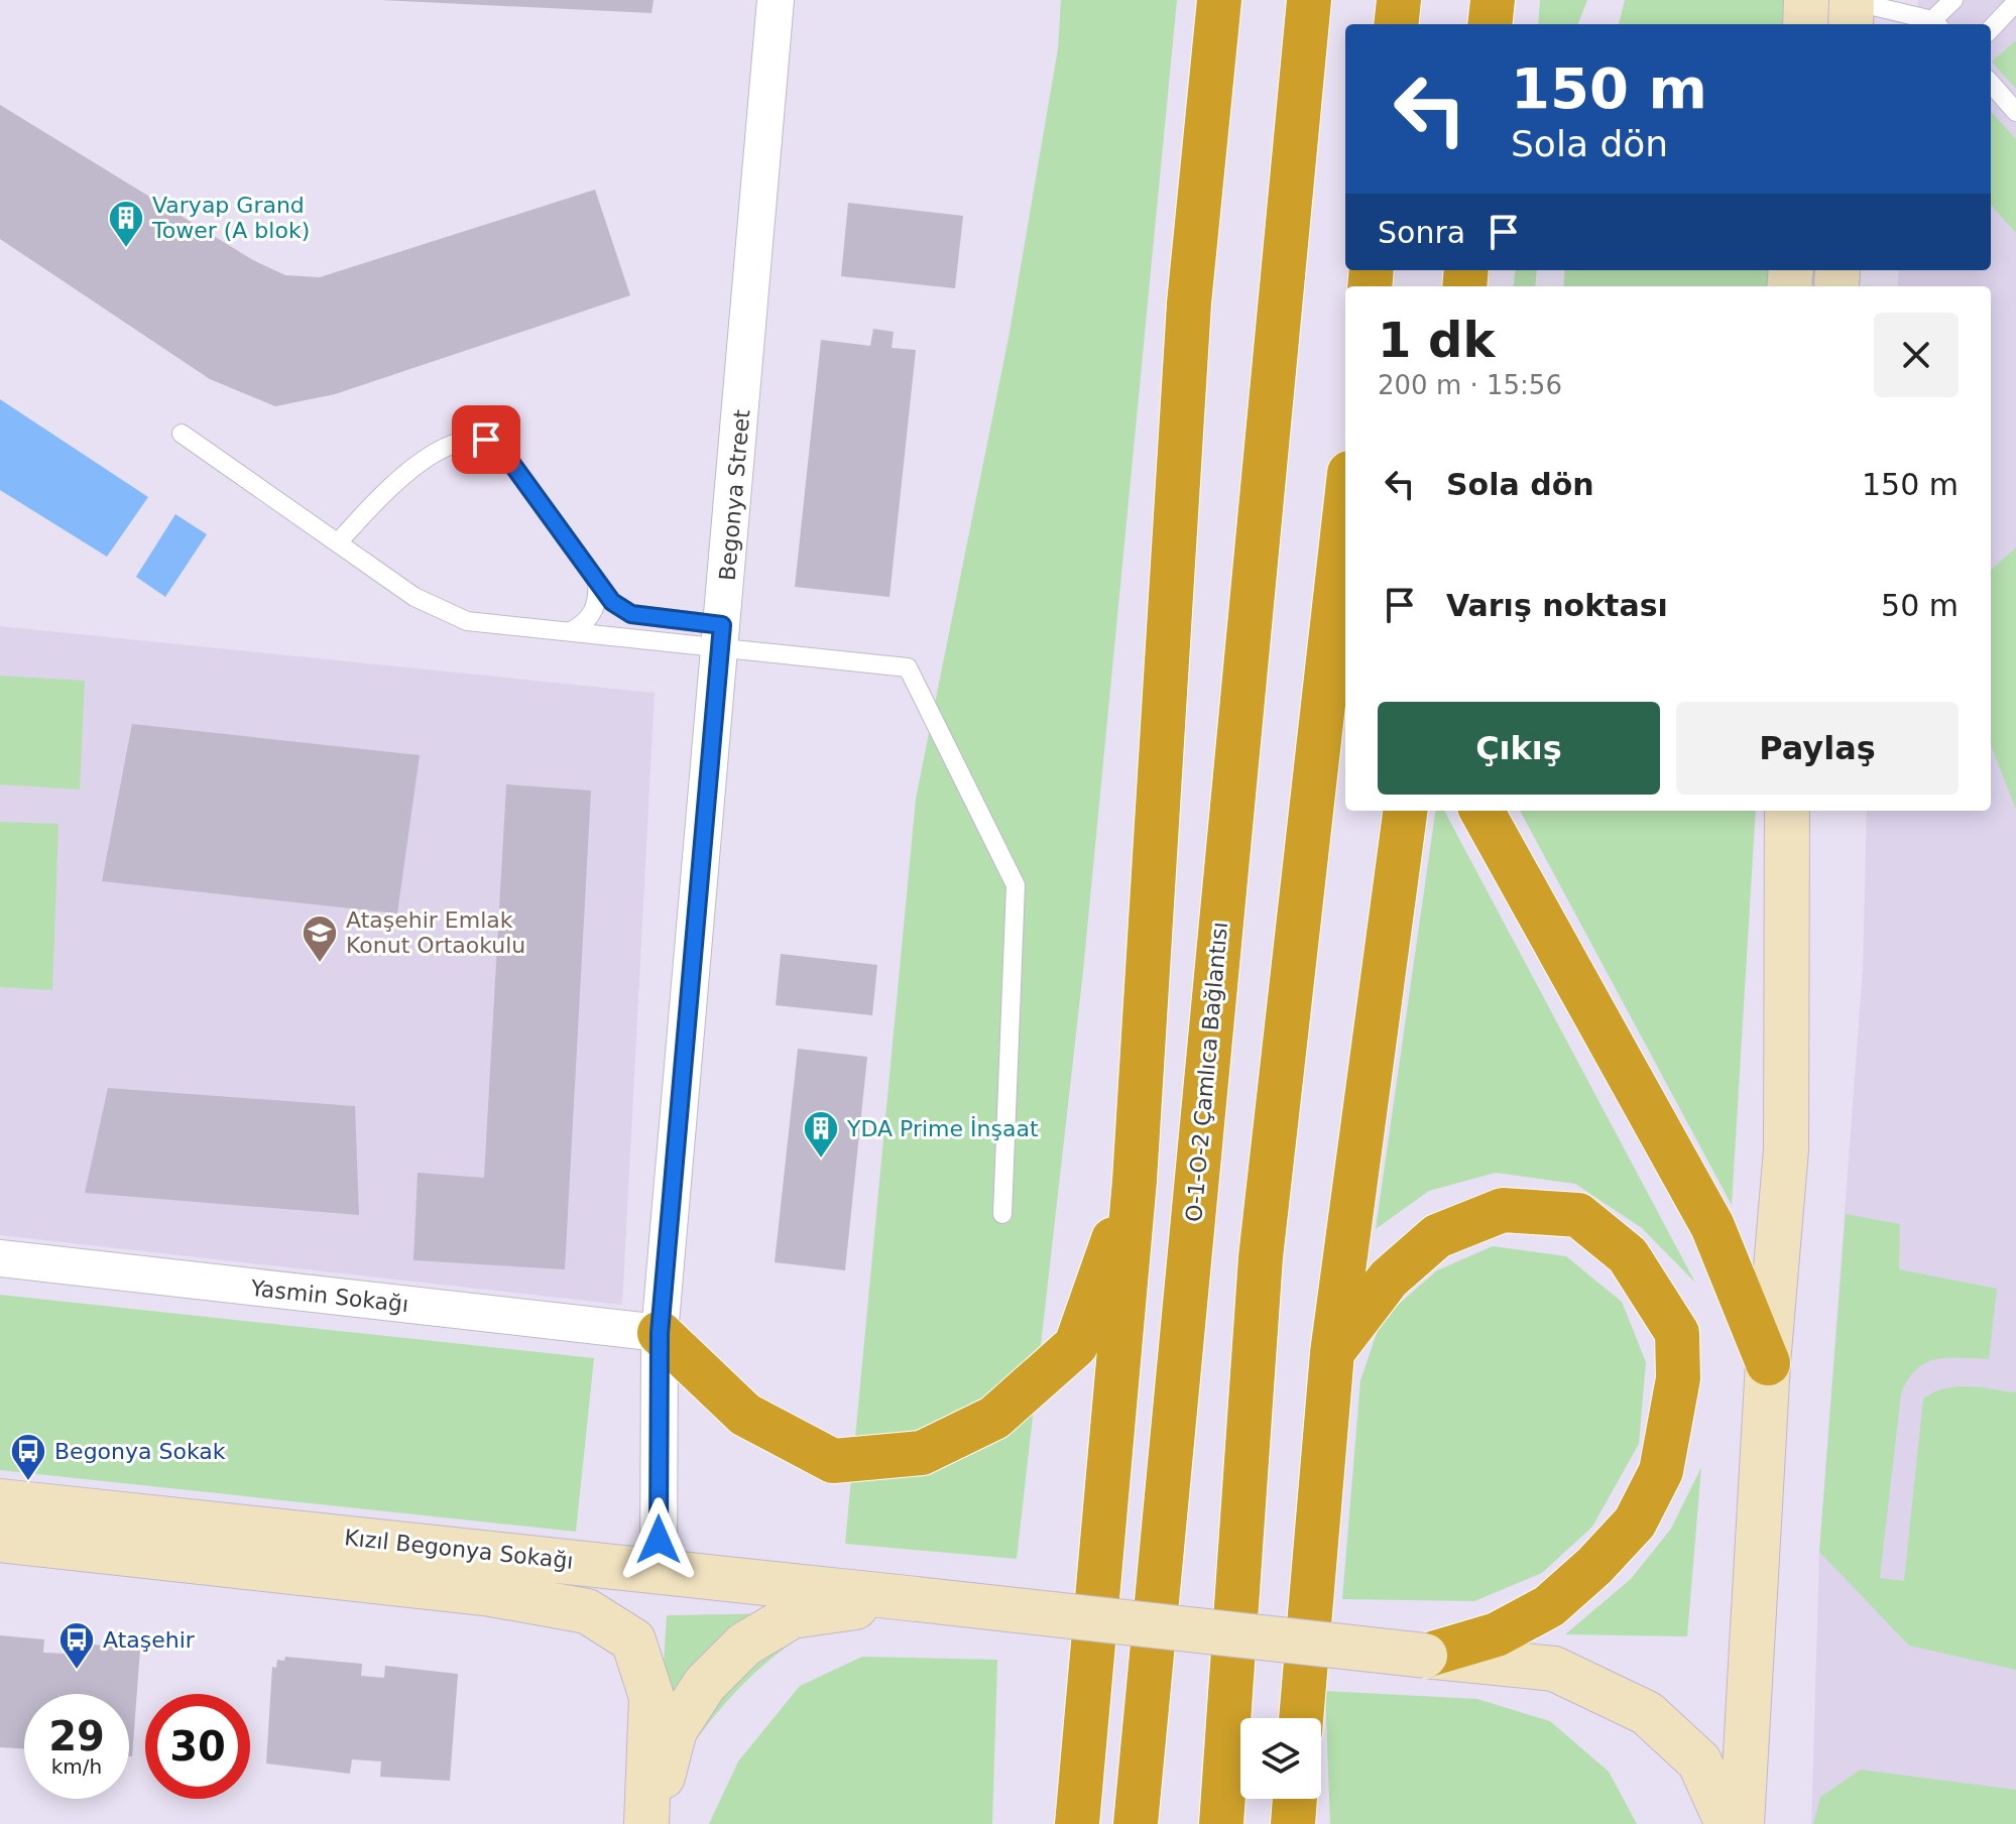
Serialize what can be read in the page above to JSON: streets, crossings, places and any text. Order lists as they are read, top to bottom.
{
  "streets": {
    "highway": ["O-1-O-2 Çamlıca Bağlantısı"],
    "main road": ["Kızıl Begonya Sokağı"],
    "street": ["Begonya Street", "Yasmin Sokağı"]
  },
  "crossings": [
    ["Begonya Street", "Yasmin Sokağı"],
    ["Begonya Street", "Kızıl Begonya Sokağı"]
  ],
  "places": {
    "building": ["Varyap Grand Tower (A blok)", "YDA Prime İnşaat"],
    "school or university": ["Ataşehir Emlak Konut Ortaokulu"],
    "bus stop": ["Begonya Sokak", "Ataşehir"]
  },
  "page": {
    "turn": ["150 m", "Sola dön"],
    "then": "Sonra",
    "heading": ["1 dk", "200 m · 15:56"],
    "list": [
      {
        "name": "Sola dön",
        "value": "150 m"
      },
      {
        "name": "Varış noktası",
        "value": "50 m"
      }
    ],
    "buttons": ["Çıkış", "Paylaş"],
    "speed": "29 km/h",
    "limit": "30"
  }
}
